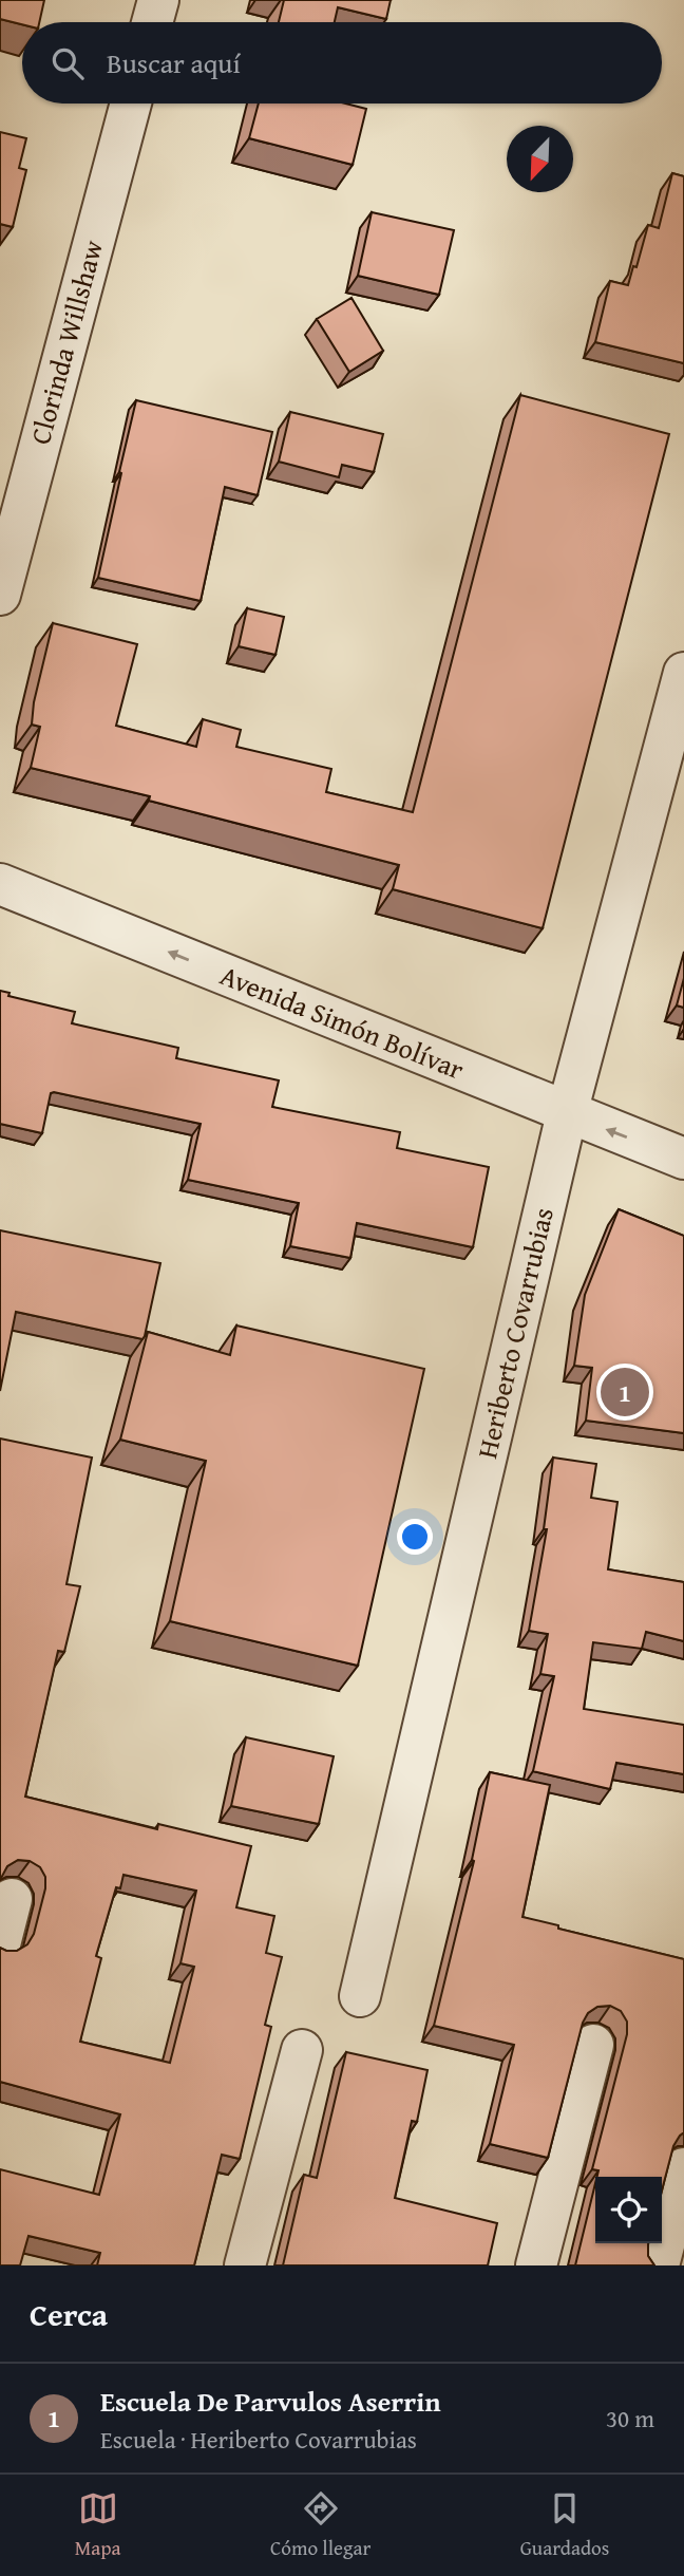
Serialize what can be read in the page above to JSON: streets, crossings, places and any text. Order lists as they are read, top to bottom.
{
  "streets": {
    "street": ["Clorinda Willshaw", "Avenida Simón Bolívar", "Heriberto Covarrubias"]
  },
  "crossings": [
    ["Avenida Simón Bolívar", "Heriberto Covarrubias"]
  ],
  "one_way": ["Avenida Simón Bolívar"],
  "north": "bottom left",
  "page": {
    "search": "Buscar aquí",
    "pins": "1",
    "heading": "Cerca",
    "list": [
      {
        "mark": "1",
        "name": "Escuela De Parvulos Aserrin",
        "note": "Escuela · Heriberto Covarrubias",
        "value": "30 m"
      }
    ],
    "nav": ["Mapa", "Cómo llegar", "Guardados"]
  }
}
